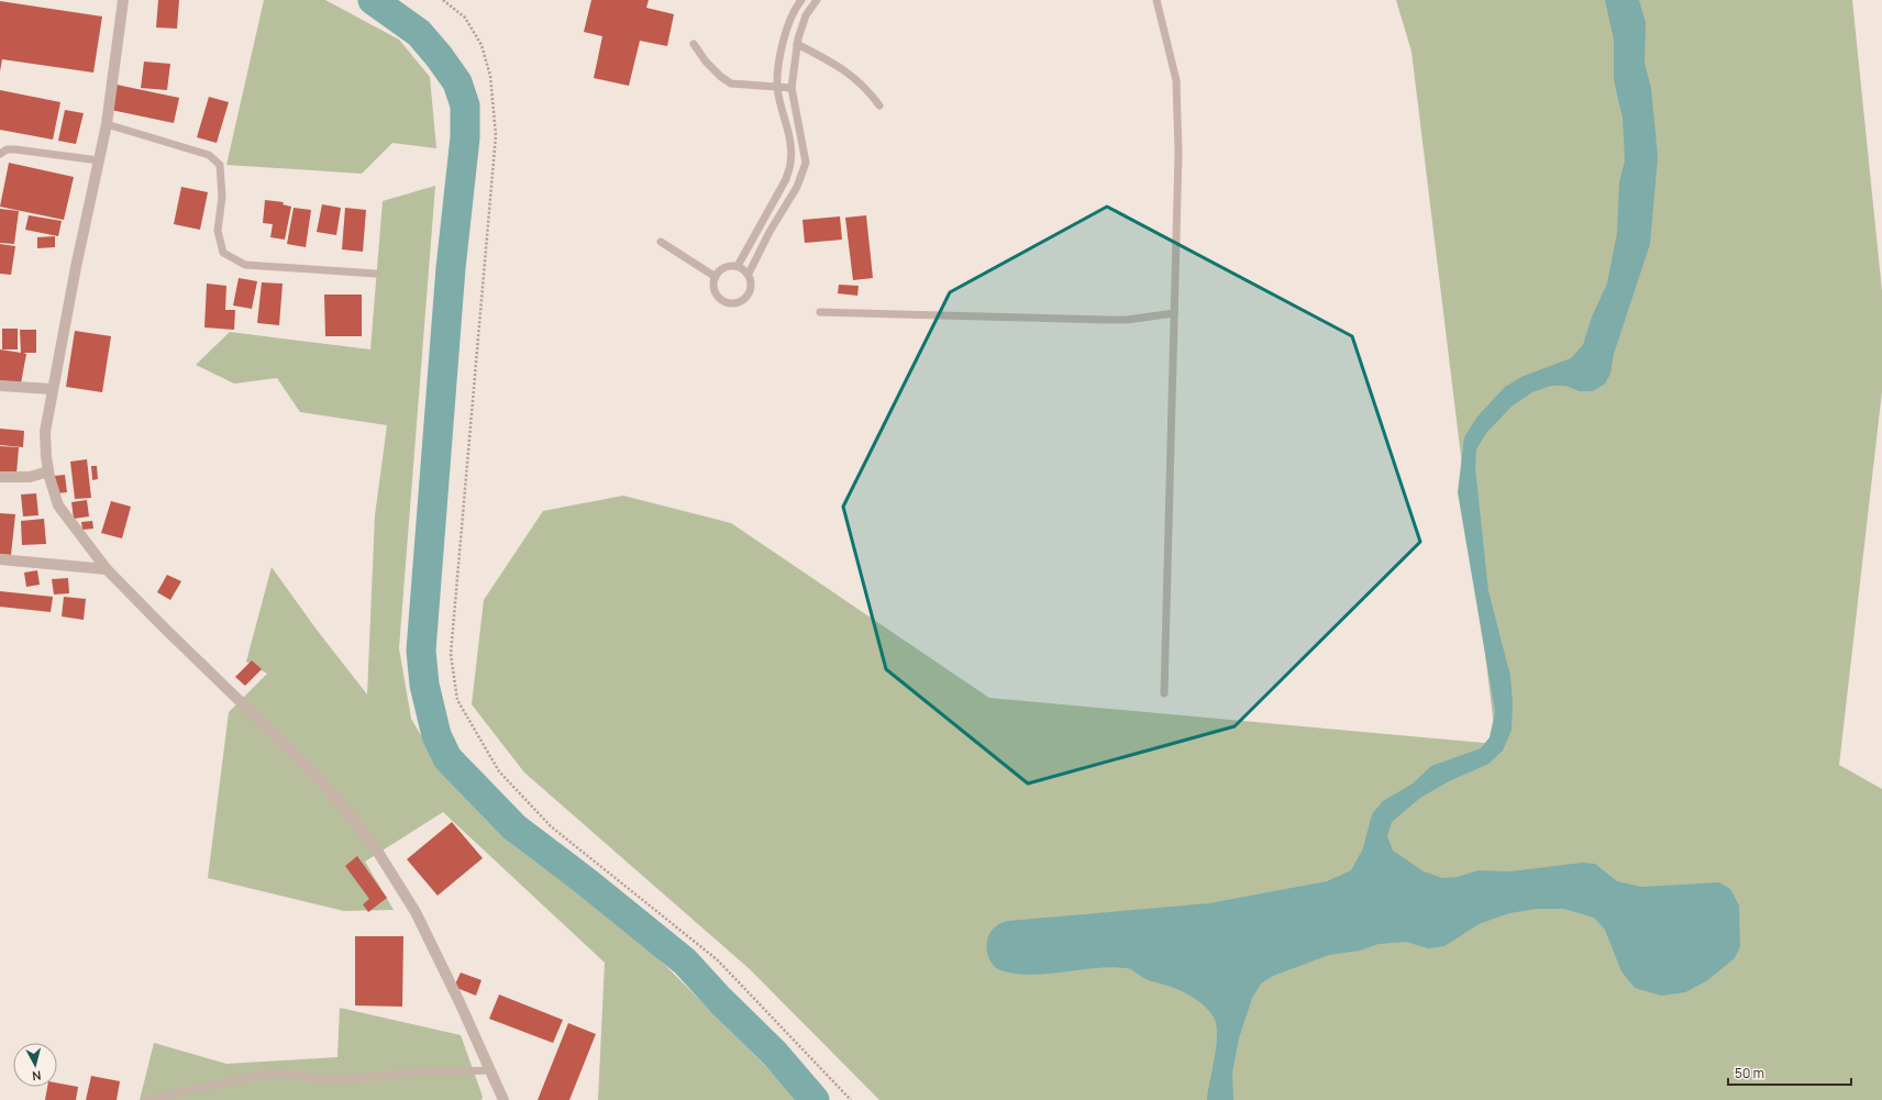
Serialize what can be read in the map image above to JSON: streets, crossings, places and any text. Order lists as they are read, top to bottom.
{
  "scale_bar": "50 m",
  "north": "bottom"
}
